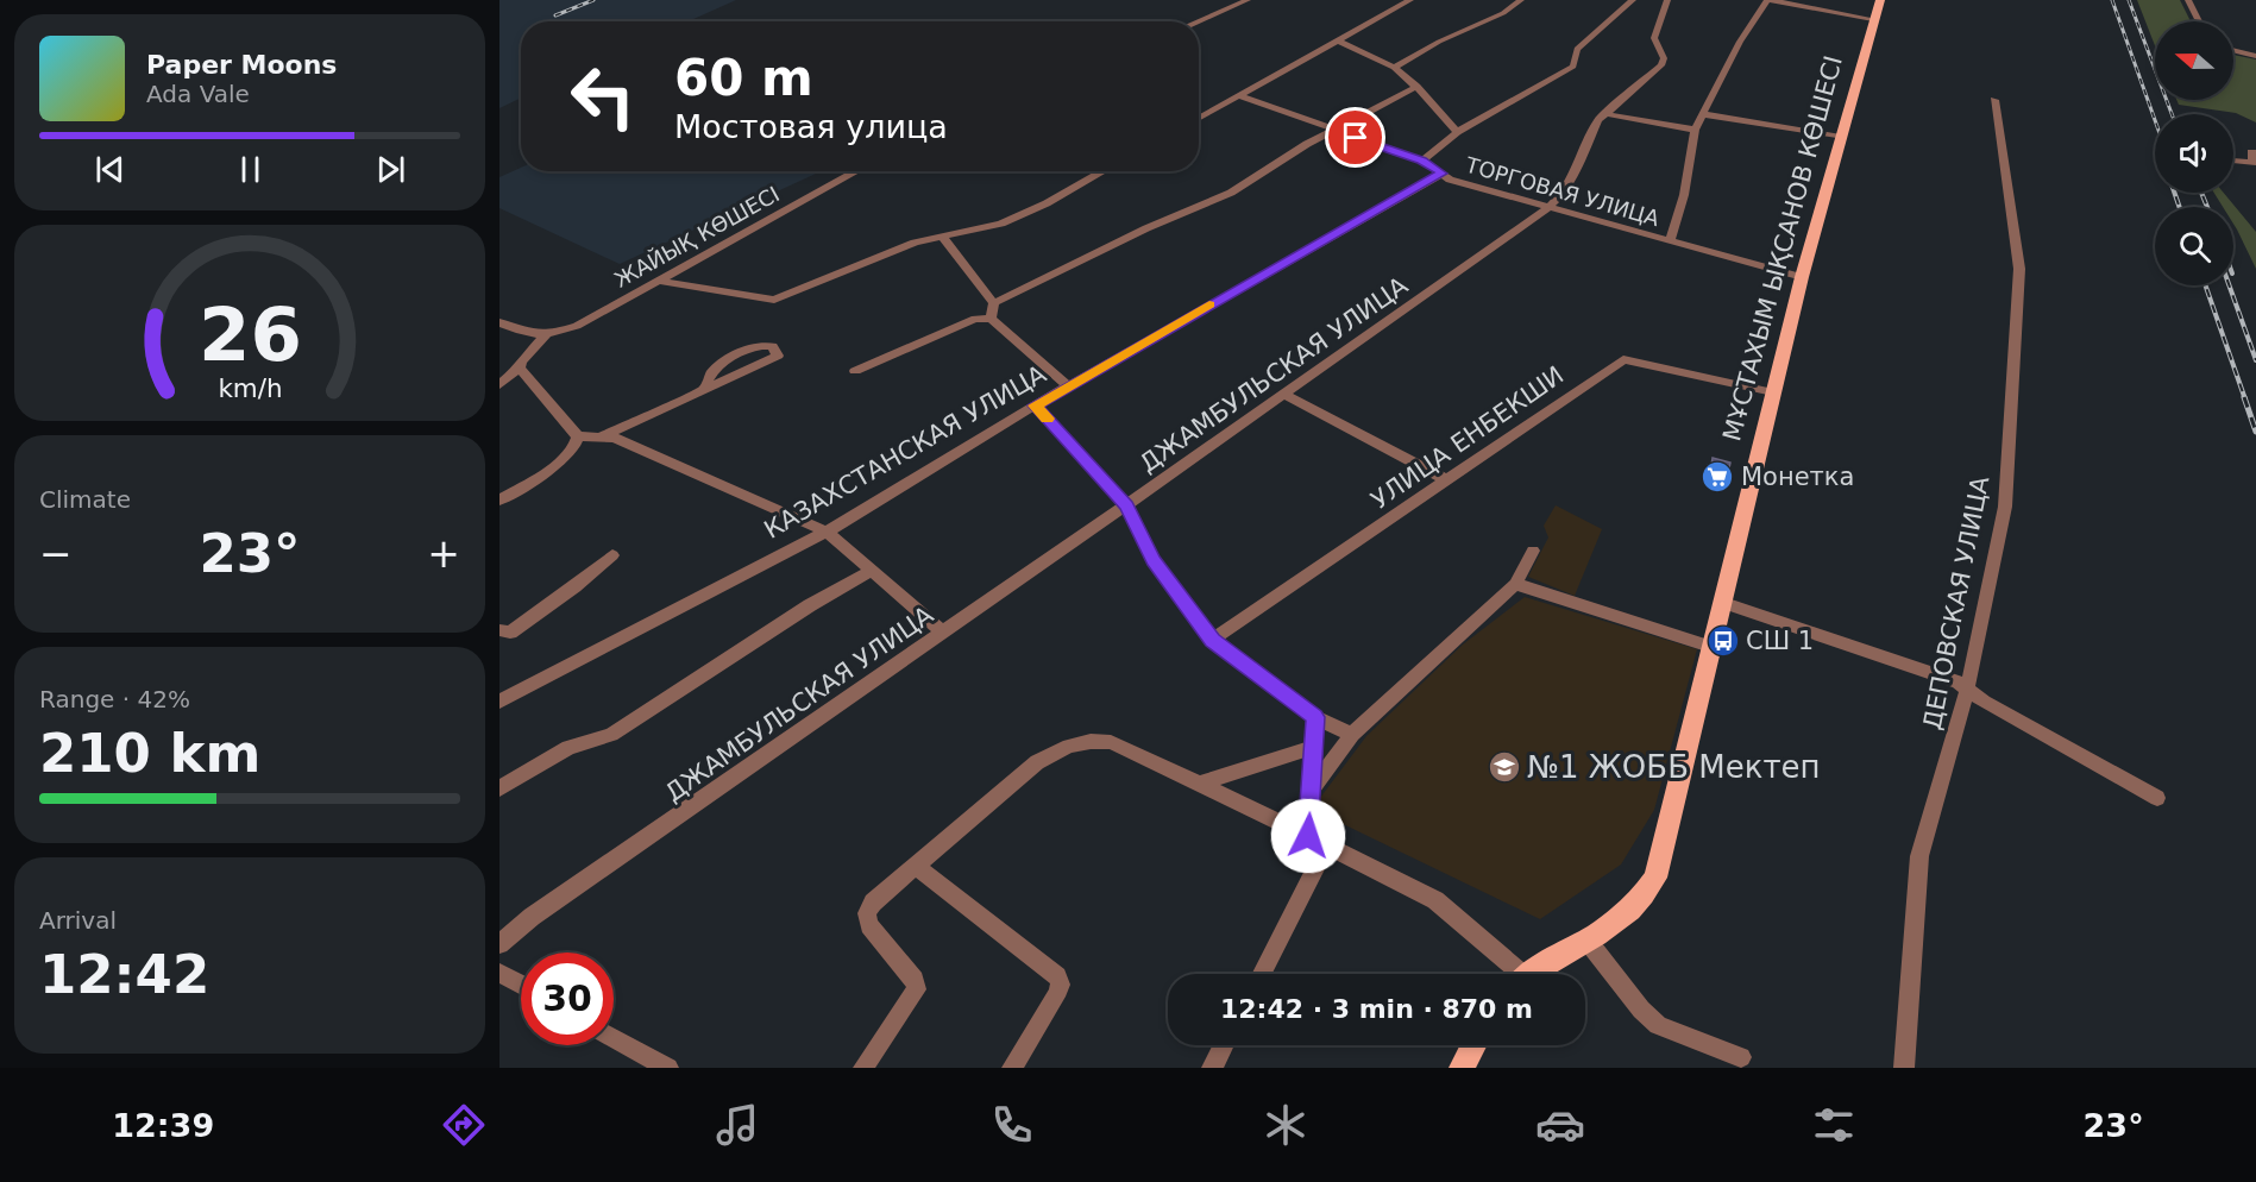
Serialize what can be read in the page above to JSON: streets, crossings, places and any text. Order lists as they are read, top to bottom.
{
  "streets": {
    "main road": ["МҰСТАХЫМ ЫҚСАНОВ КӨШЕСІ"],
    "street": [
      "ТОРГОВАЯ УЛИЦА",
      "ЖАЙЫҚ КӨШЕСІ",
      "ДЖАМБУЛЬСКАЯ УЛИЦА",
      "УЛИЦА ЕНБЕКШИ",
      "КАЗАХСТАНСКАЯ УЛИЦА",
      "ДЕПОВСКАЯ УЛИЦА"
    ]
  },
  "crossings": [
    ["ТОРГОВАЯ УЛИЦА", "МҰСТАХЫМ ЫҚСАНОВ КӨШЕСІ"],
    ["ТОРГОВАЯ УЛИЦА", "ДЖАМБУЛЬСКАЯ УЛИЦА"],
    ["ТОРГОВАЯ УЛИЦА", "КАЗАХСТАНСКАЯ УЛИЦА"],
    ["МҰСТАХЫМ ЫҚСАНОВ КӨШЕСІ", "УЛИЦА ЕНБЕКШИ"]
  ],
  "places": {
    "supermarket": ["Монетка"],
    "bus stop": ["СШ 1"],
    "school or university": ["№1 ЖОББ Мектеп"]
  },
  "north": "left",
  "page": {
    "turn": ["60 m", "Мостовая улица"],
    "song": ["Paper Moons", "Ada Vale"],
    "tile": [
      "Climate",
      ["Range · 42%", "210 km"],
      ["Arrival", "12:42"]
    ],
    "heat": ["−", "23°", "+"],
    "limit": "30",
    "trip": "12:42 · 3 min · 870 m",
    "tabs": ["12:39", "23°"],
    "gauge": ["26", "km/h"]
  }
}
